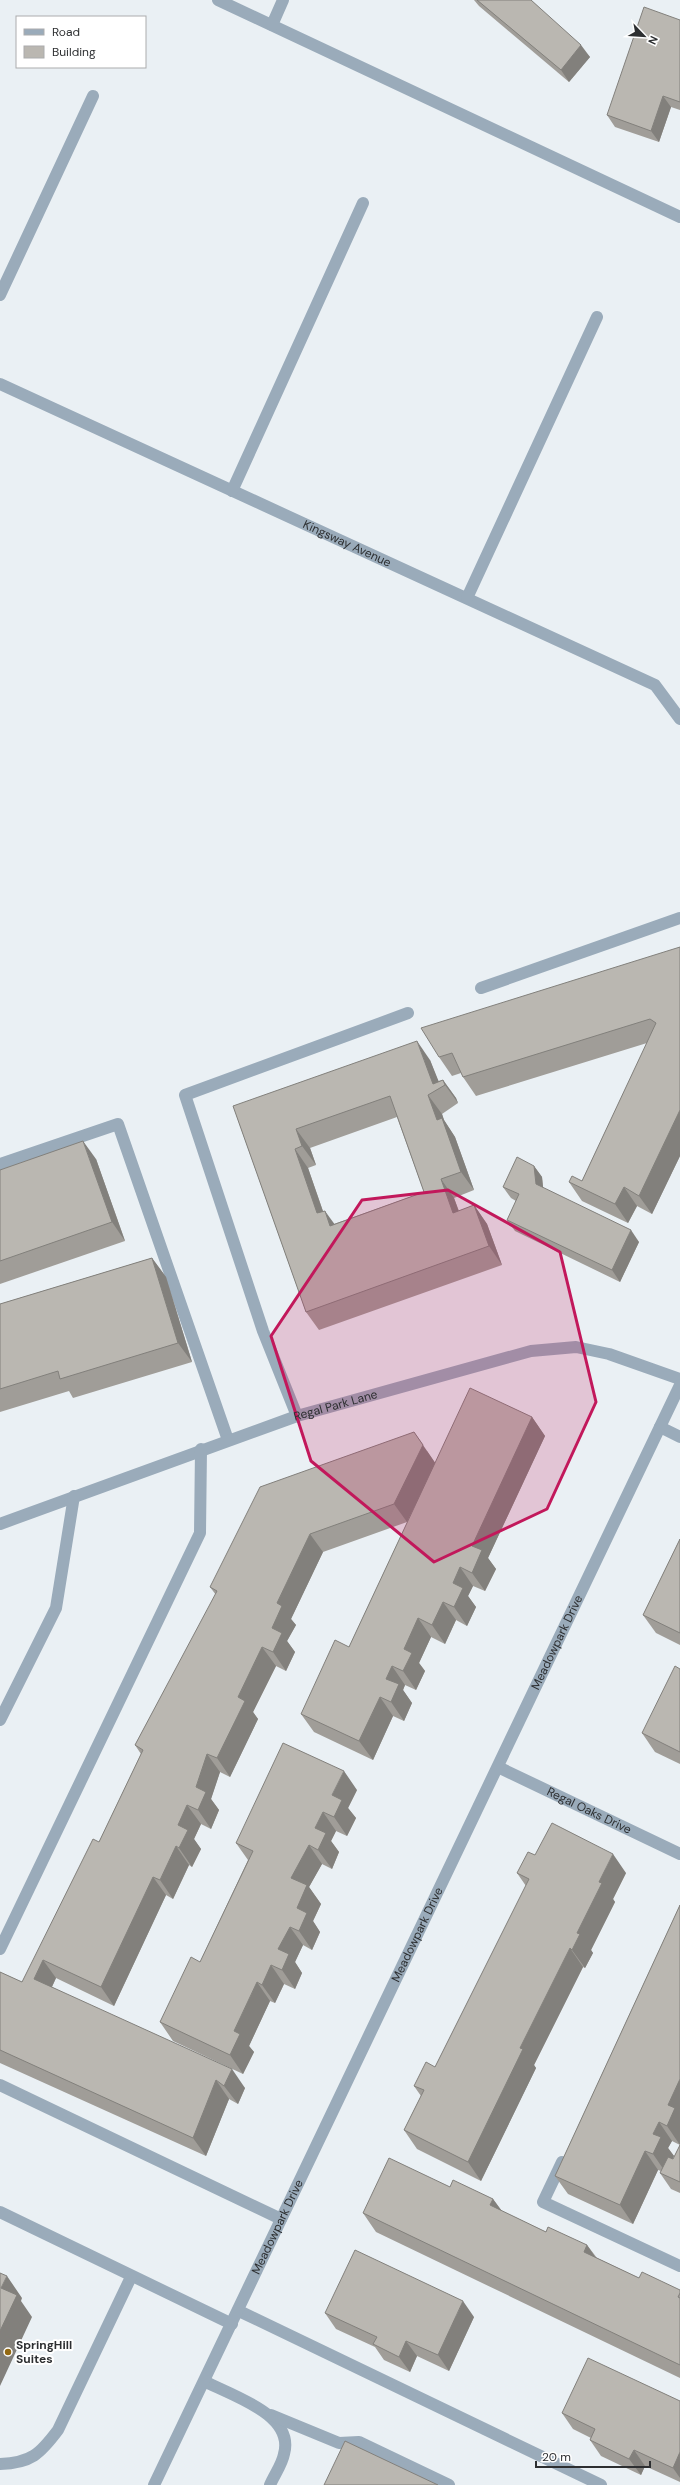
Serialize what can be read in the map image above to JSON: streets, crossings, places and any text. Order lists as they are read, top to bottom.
{
  "streets": {
    "street": [
      "Kingsway Avenue",
      "Regal Park Lane",
      "Meadowpark Drive",
      "Regal Oaks Drive"
    ]
  },
  "crossings": [
    ["Meadowpark Drive", "Regal Oaks Drive"]
  ],
  "places": ["SpringHill Suites"],
  "legend": ["Road", "Building"],
  "scale_bar": "20 m",
  "north": "bottom right"
}
